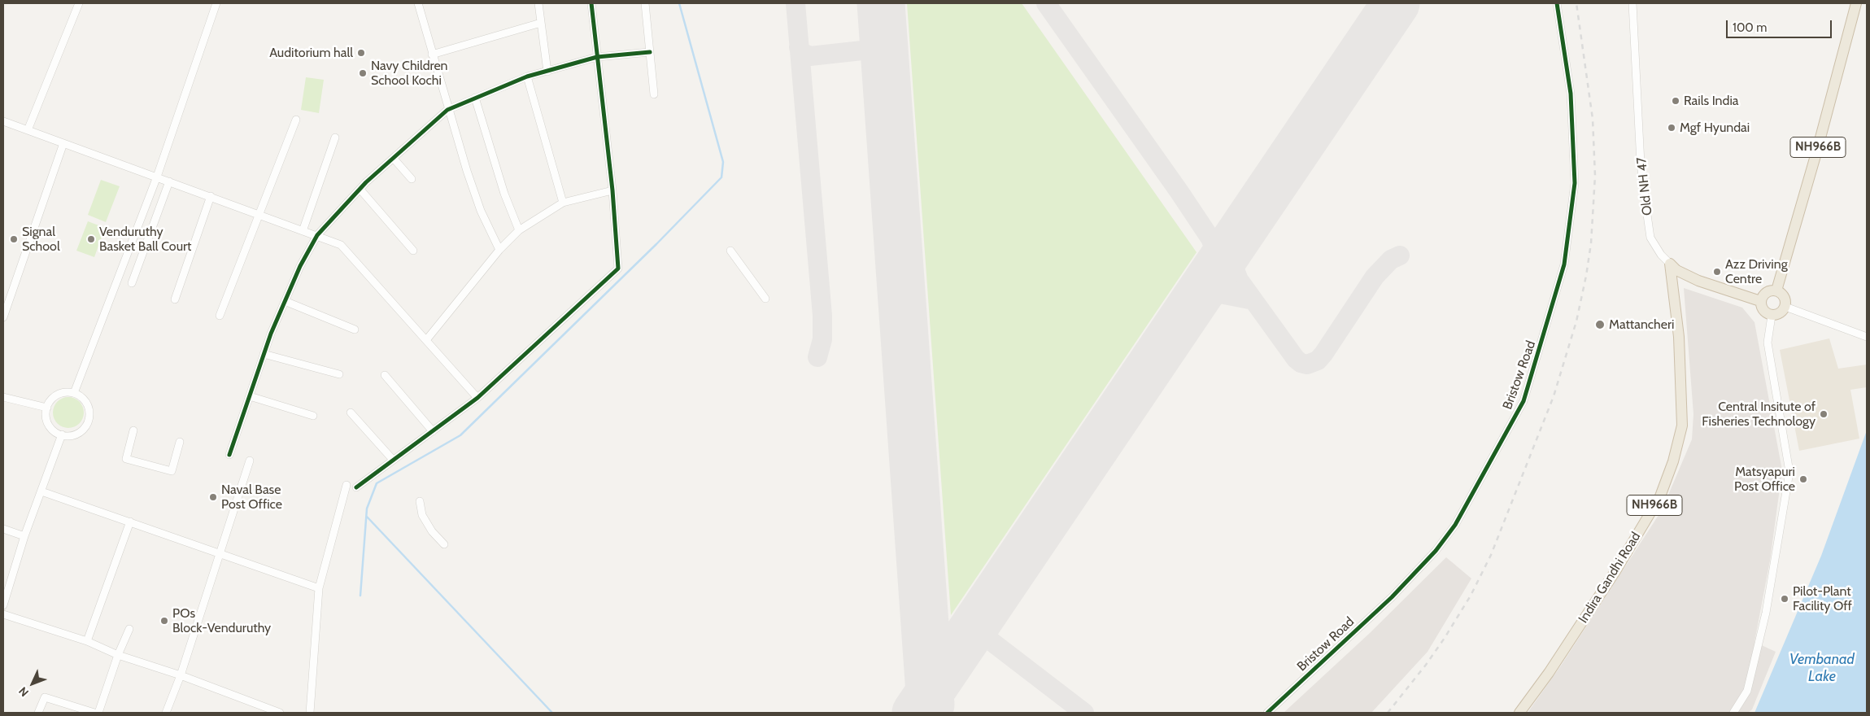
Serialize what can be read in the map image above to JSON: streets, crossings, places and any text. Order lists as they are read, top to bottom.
{
  "streets": {
    "highway": ["NH966B", "Old NH 47", "Indira Gandhi Road"],
    "street": ["Bristow Road"]
  },
  "crossings": [
    ["NH966B", "Old NH 47"],
    ["Old NH 47", "Indira Gandhi Road"]
  ],
  "water": ["Vembanad Lake"],
  "places": [
    "Auditorium hall",
    "Navy Children School Kochi",
    "Rails India",
    "Mgf Hyundai",
    "Signal School",
    "Venduruthy Basket Ball Court",
    "Azz Driving Centre",
    "Mattancheri",
    "Central Insitute of Fisheries Technology",
    "Matsyapuri Post Office",
    "Naval Base Post Office",
    "Pilot-Plant Facility Off",
    "POs Block-Venduruthy"
  ],
  "scale_bar": "100 m",
  "north": "bottom left"
}
